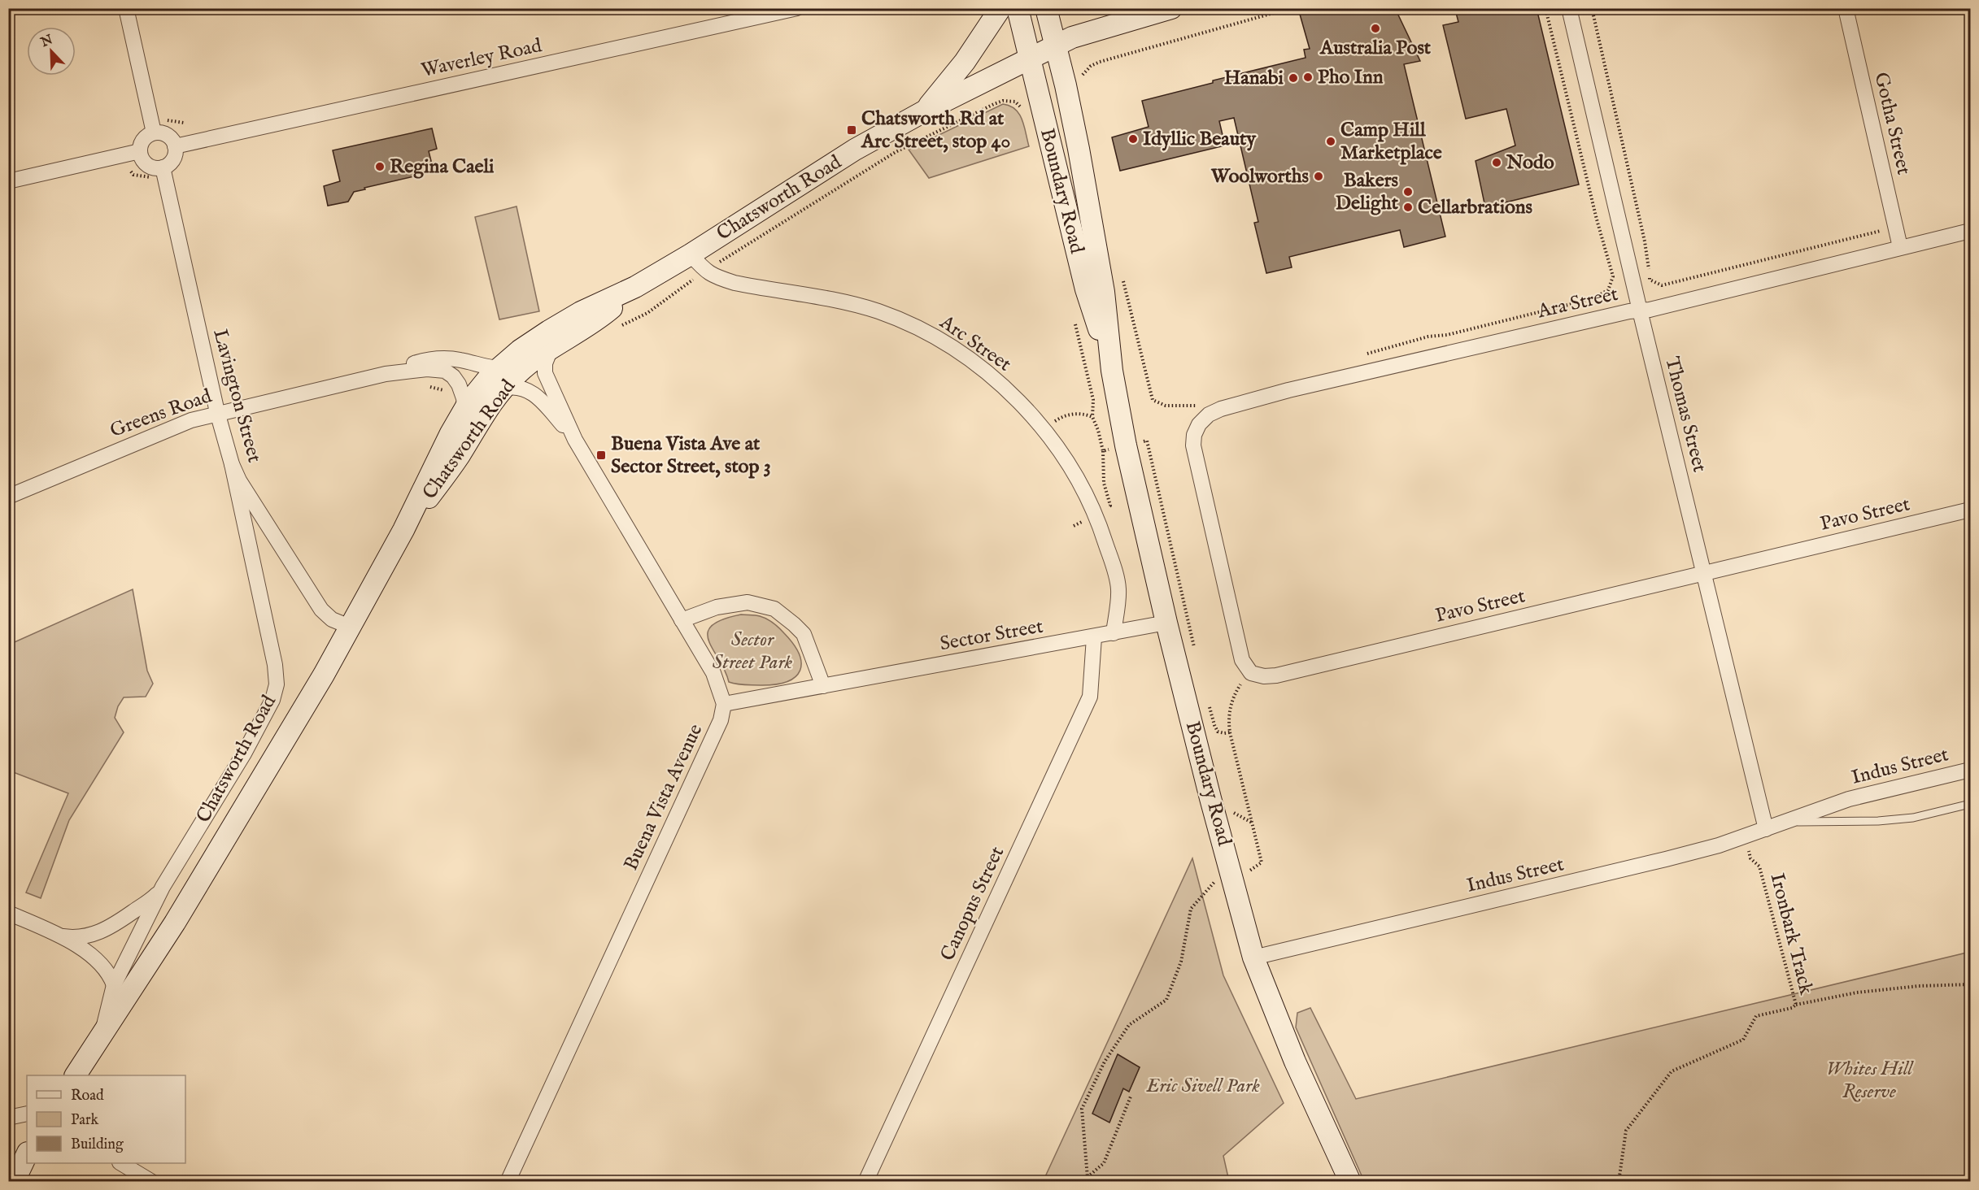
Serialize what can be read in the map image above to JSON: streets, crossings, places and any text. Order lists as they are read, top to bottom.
{
  "streets": {
    "main road": ["Boundary Road", "Chatsworth Road"],
    "street": [
      "Waverley Road",
      "Gotha Street",
      "Ara Street",
      "Arc Street",
      "Lavington Street",
      "Greens Road",
      "Thomas Street",
      "Pavo Street",
      "Sector Street",
      "Indus Street",
      "Buena Vista Avenue",
      "Canopus Street"
    ],
    "path": ["Ironbark Track"]
  },
  "crossings": [
    ["Waverley Road", "Lavington Street"],
    ["Gotha Street", "Ara Street"],
    ["Boundary Road", "Chatsworth Road"],
    ["Boundary Road", "Sector Street"],
    ["Boundary Road", "Indus Street"],
    ["Chatsworth Road", "Arc Street"],
    ["Chatsworth Road", "Lavington Street"],
    ["Chatsworth Road", "Greens Road"],
    ["Ara Street", "Thomas Street"],
    ["Ara Street", "Pavo Street"],
    ["Arc Street", "Sector Street"],
    ["Lavington Street", "Greens Road"],
    ["Thomas Street", "Pavo Street"],
    ["Thomas Street", "Indus Street"],
    ["Sector Street", "Buena Vista Avenue"],
    ["Sector Street", "Canopus Street"],
    ["Indus Street", "Ironbark Track"]
  ],
  "parks": ["Sector Street Park", "Whites Hill Reserve", "Eric Sivell Park"],
  "places": {
    "other": [
      "Australia Post",
      "Pho Inn",
      "Hanabi",
      "Idyllic Beauty",
      "Camp Hill Marketplace",
      "Nodo",
      "Regina Caeli",
      "Woolworths",
      "Bakers Delight",
      "Cellarbrations"
    ],
    "transit": ["Chatsworth Rd at Arc Street, stop 40", "Buena Vista Ave at Sector Street, stop 3"]
  },
  "legend": ["Road", "Park", "Building"],
  "north": "top left"
}
